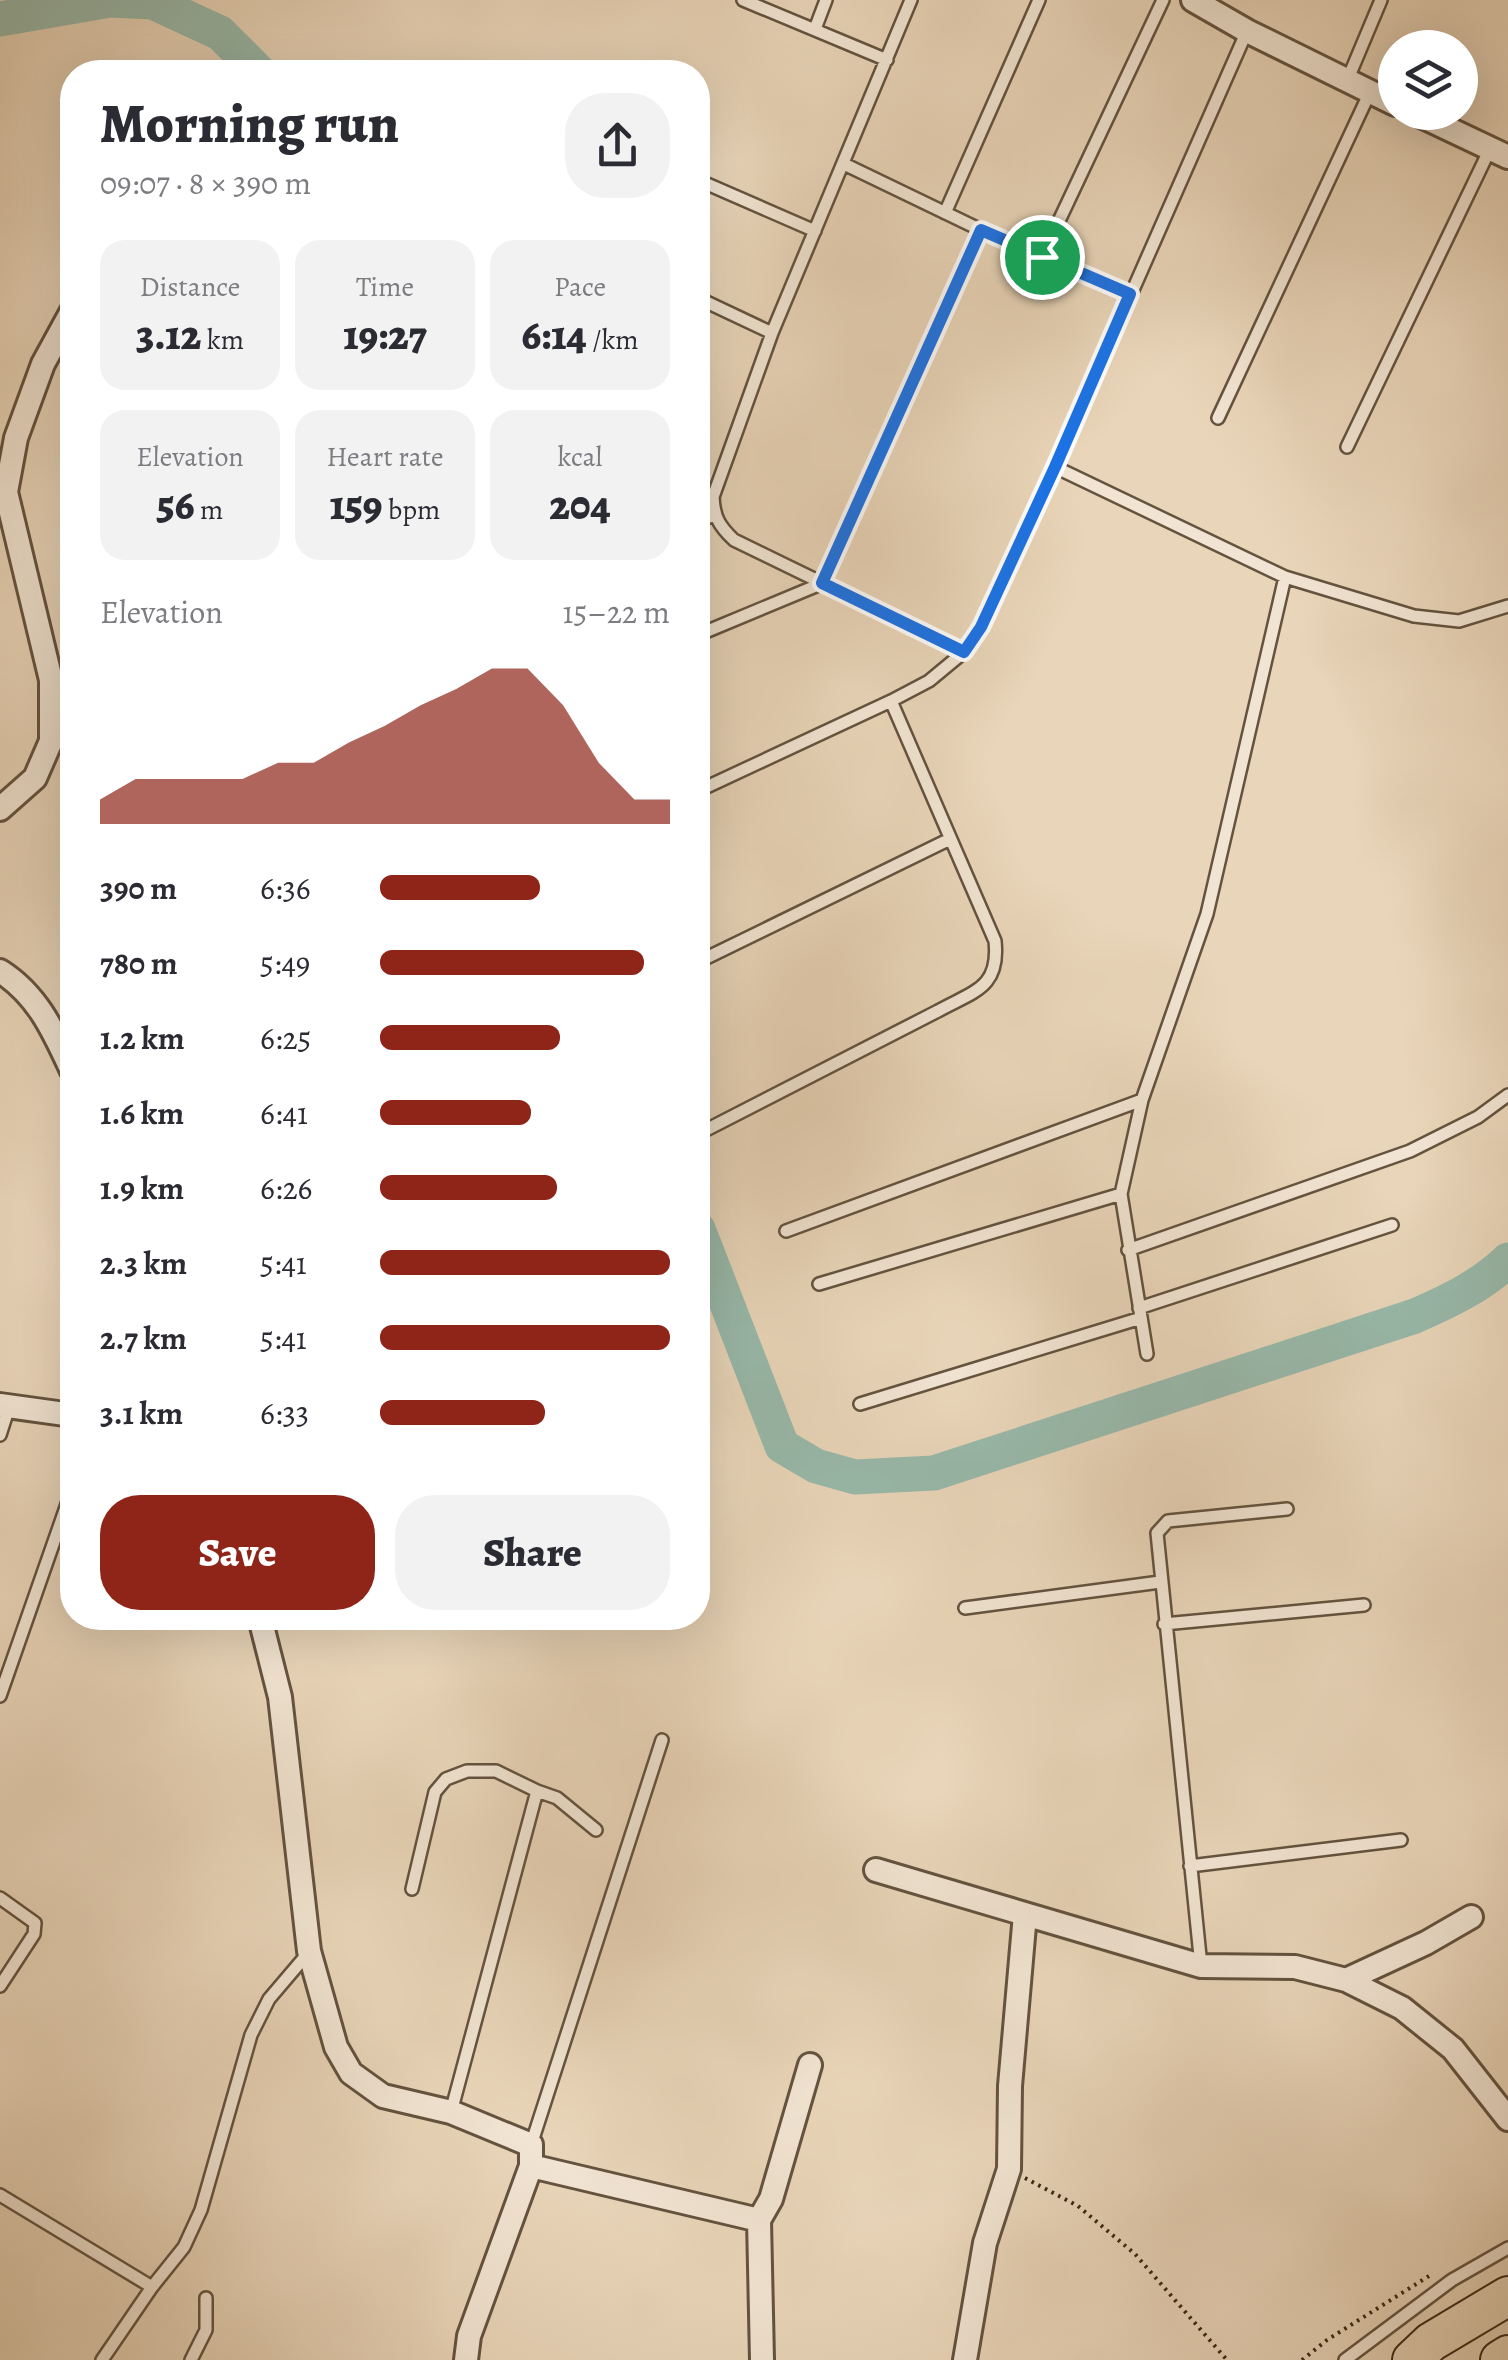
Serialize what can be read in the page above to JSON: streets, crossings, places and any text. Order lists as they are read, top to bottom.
{
  "page": {
    "heading": ["Morning run", "09:07 · 8 × 390 m"],
    "stats": [
      ["Distance", "3.12 km"],
      ["Time", "19:27"],
      ["Pace", "6:14 /km"],
      ["Elevation", "56 m"],
      ["Heart rate", "159 bpm"],
      ["kcal", "204"]
    ],
    "chart": ["Elevation", "15–22 m"],
    "list": [
      {
        "name": "390 m",
        "note": "6:36"
      },
      {
        "name": "780 m",
        "note": "5:49"
      },
      {
        "name": "1.2 km",
        "note": "6:25"
      },
      {
        "name": "1.6 km",
        "note": "6:41"
      },
      {
        "name": "1.9 km",
        "note": "6:26"
      },
      {
        "name": "2.3 km",
        "note": "5:41"
      },
      {
        "name": "2.7 km",
        "note": "5:41"
      },
      {
        "name": "3.1 km",
        "note": "6:33"
      }
    ],
    "buttons": ["Save", "Share"]
  }
}
